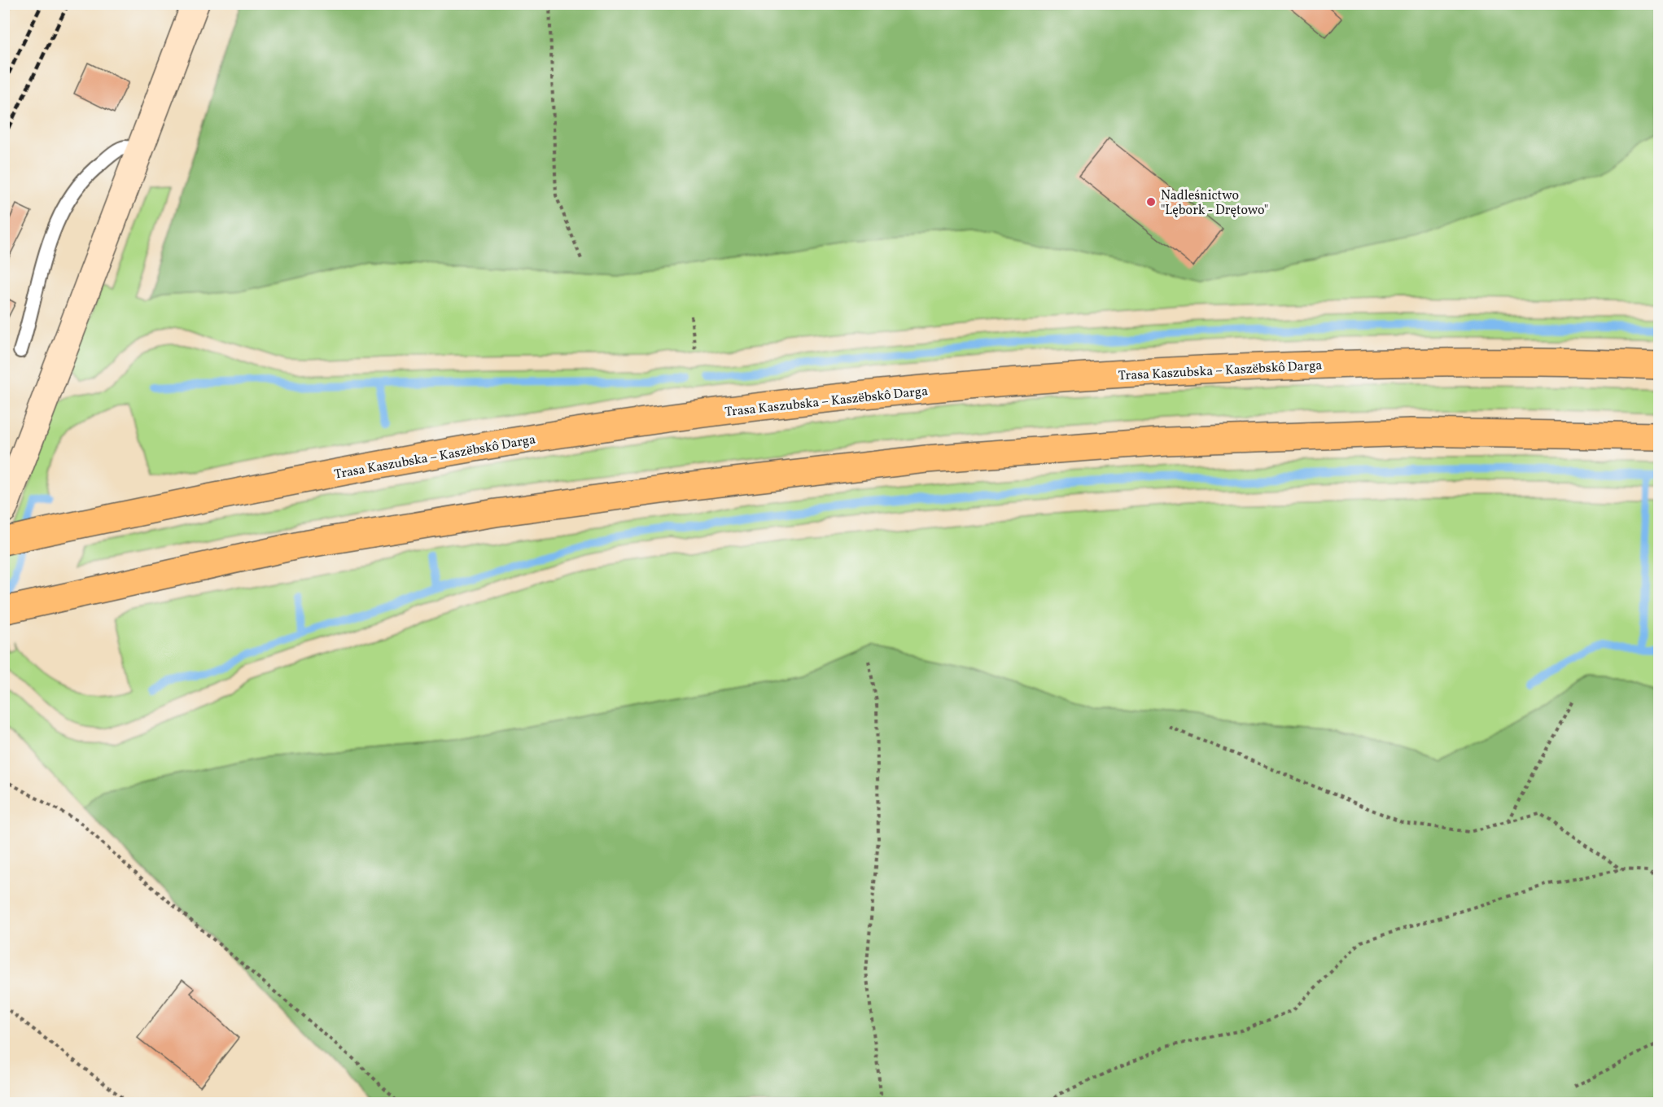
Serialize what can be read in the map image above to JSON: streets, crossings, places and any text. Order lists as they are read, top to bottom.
{
  "streets": {
    "highway": ["Trasa Kaszubska – Kaszëbskô Darga"]
  },
  "places": ["Nadleśnictwo \"Lębork - Drętowo\""]
}
